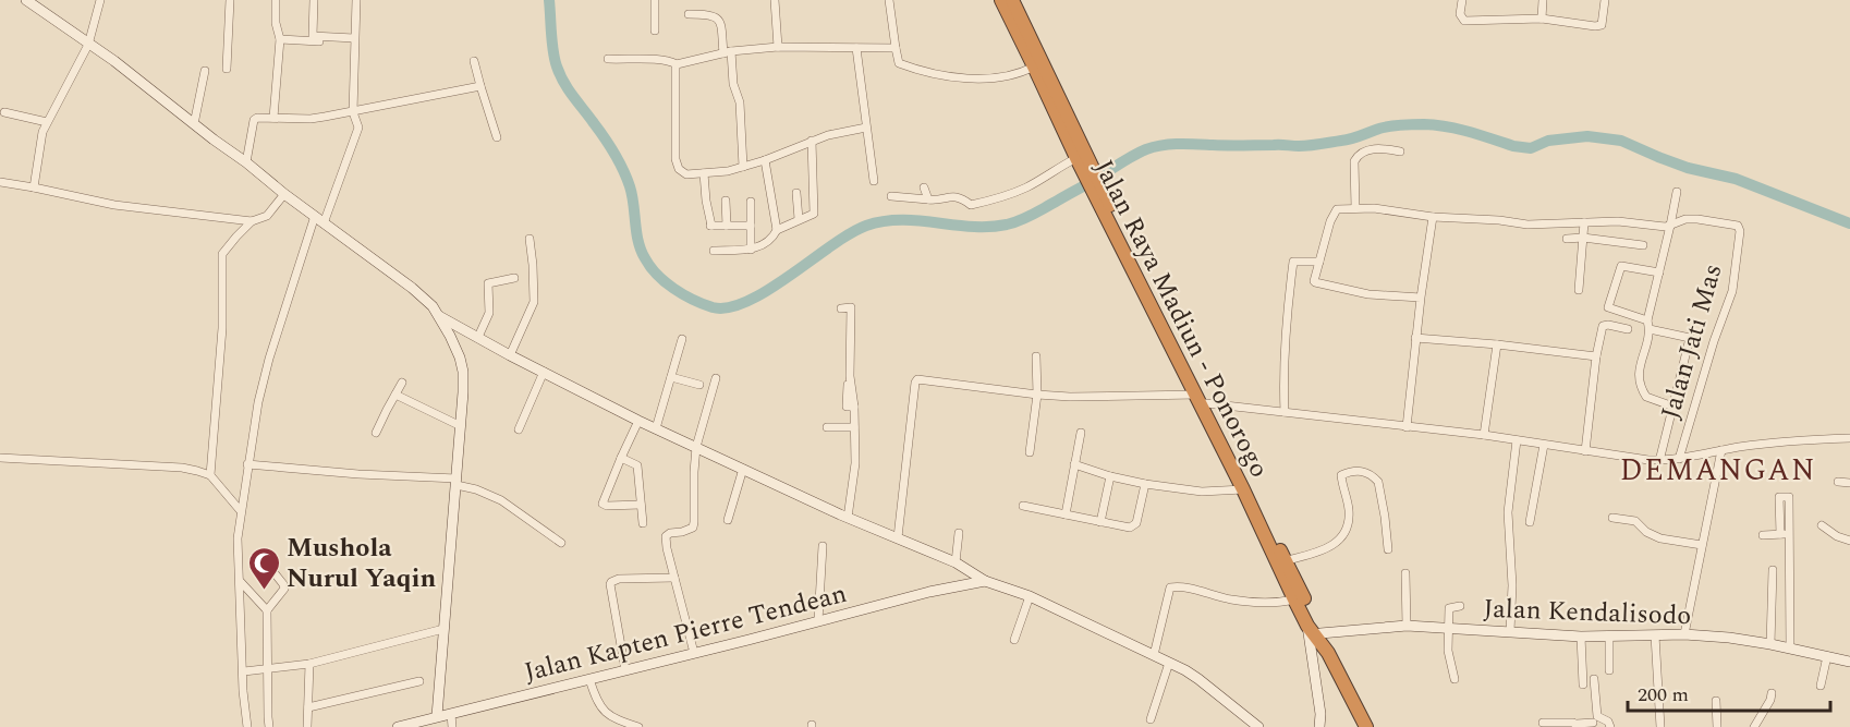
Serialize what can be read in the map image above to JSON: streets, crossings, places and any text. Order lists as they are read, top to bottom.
{
  "streets": {
    "highway": ["Jalan Raya Madiun - Ponorogo"],
    "street": ["Jalan Jati Mas", "Jalan Kendalisodo", "Jalan Kapten Pierre Tendean"]
  },
  "crossings": [
    ["Jalan Raya Madiun - Ponorogo", "Jalan Kendalisodo"]
  ],
  "districts": ["DEMANGAN"],
  "places": {
    "mosque": ["Mushola Nurul Yaqin"]
  },
  "scale_bar": "200 m"
}
